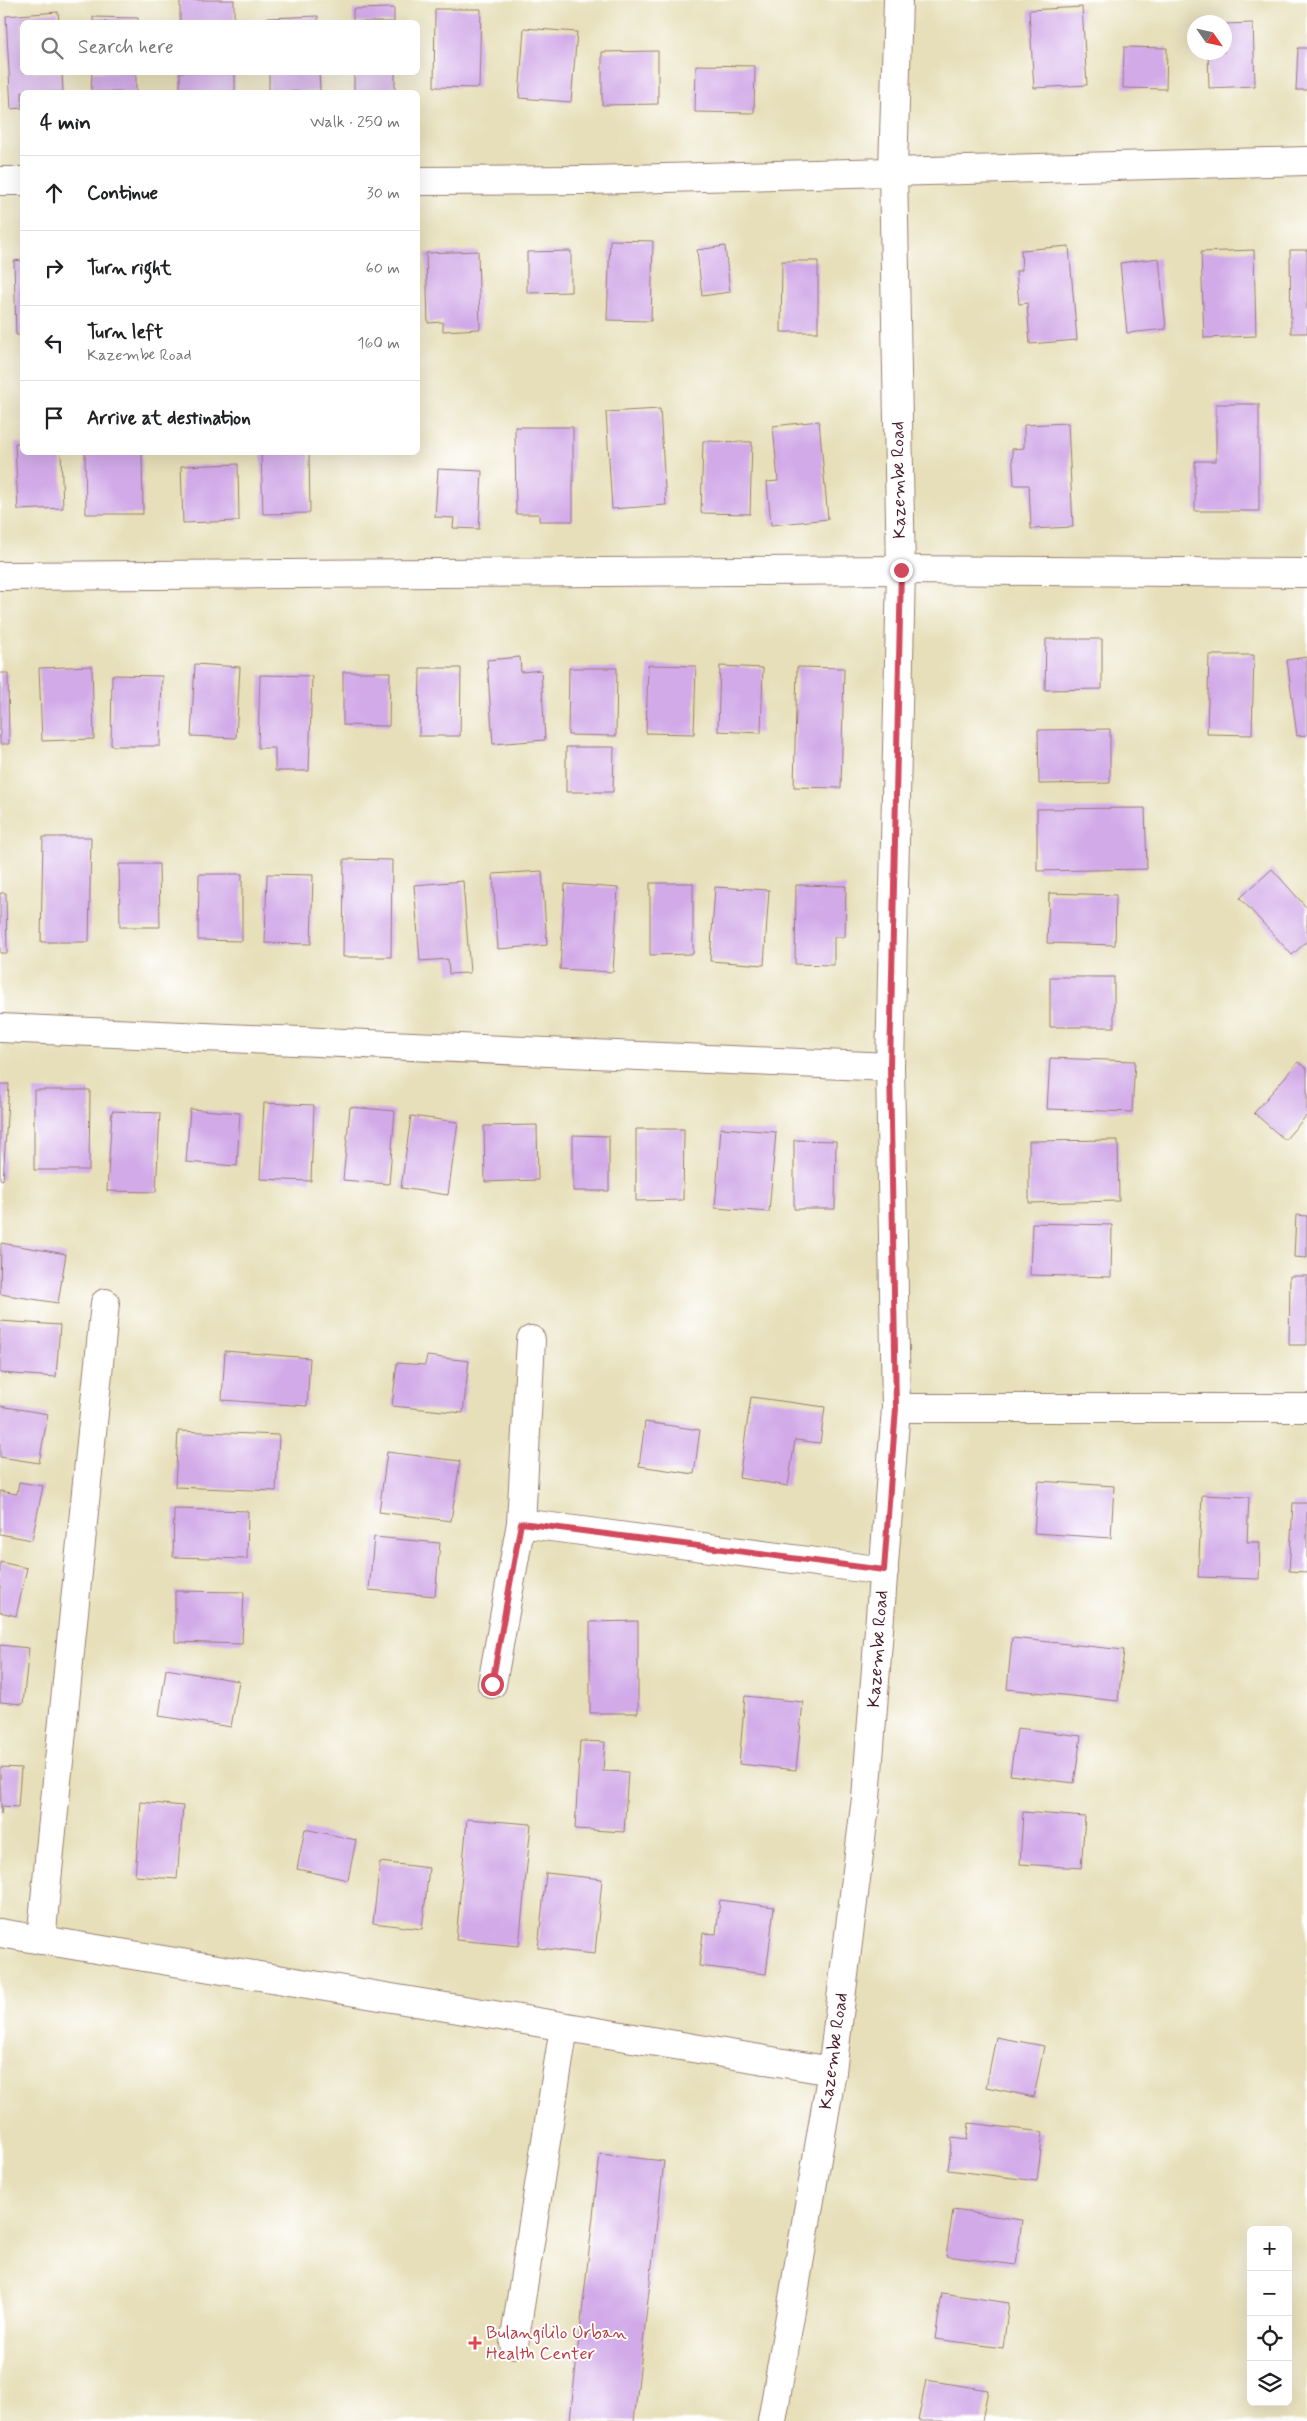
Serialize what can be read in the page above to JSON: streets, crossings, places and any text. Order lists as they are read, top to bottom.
{
  "streets": {
    "street": ["Kazembe Road"]
  },
  "places": {
    "health": ["Bulangililo Urban Health Center"]
  },
  "north": "bottom right",
  "page": {
    "search": "Search here",
    "heading": ["4 min", "Walk · 250 m"],
    "list": [
      ["Continue", "30 m"],
      ["Turn right", "60 m"],
      ["Turn left", "Kazembe Road", "160 m"],
      "Arrive at destination"
    ],
    "map_buttons": ["+", "−"]
  }
}
